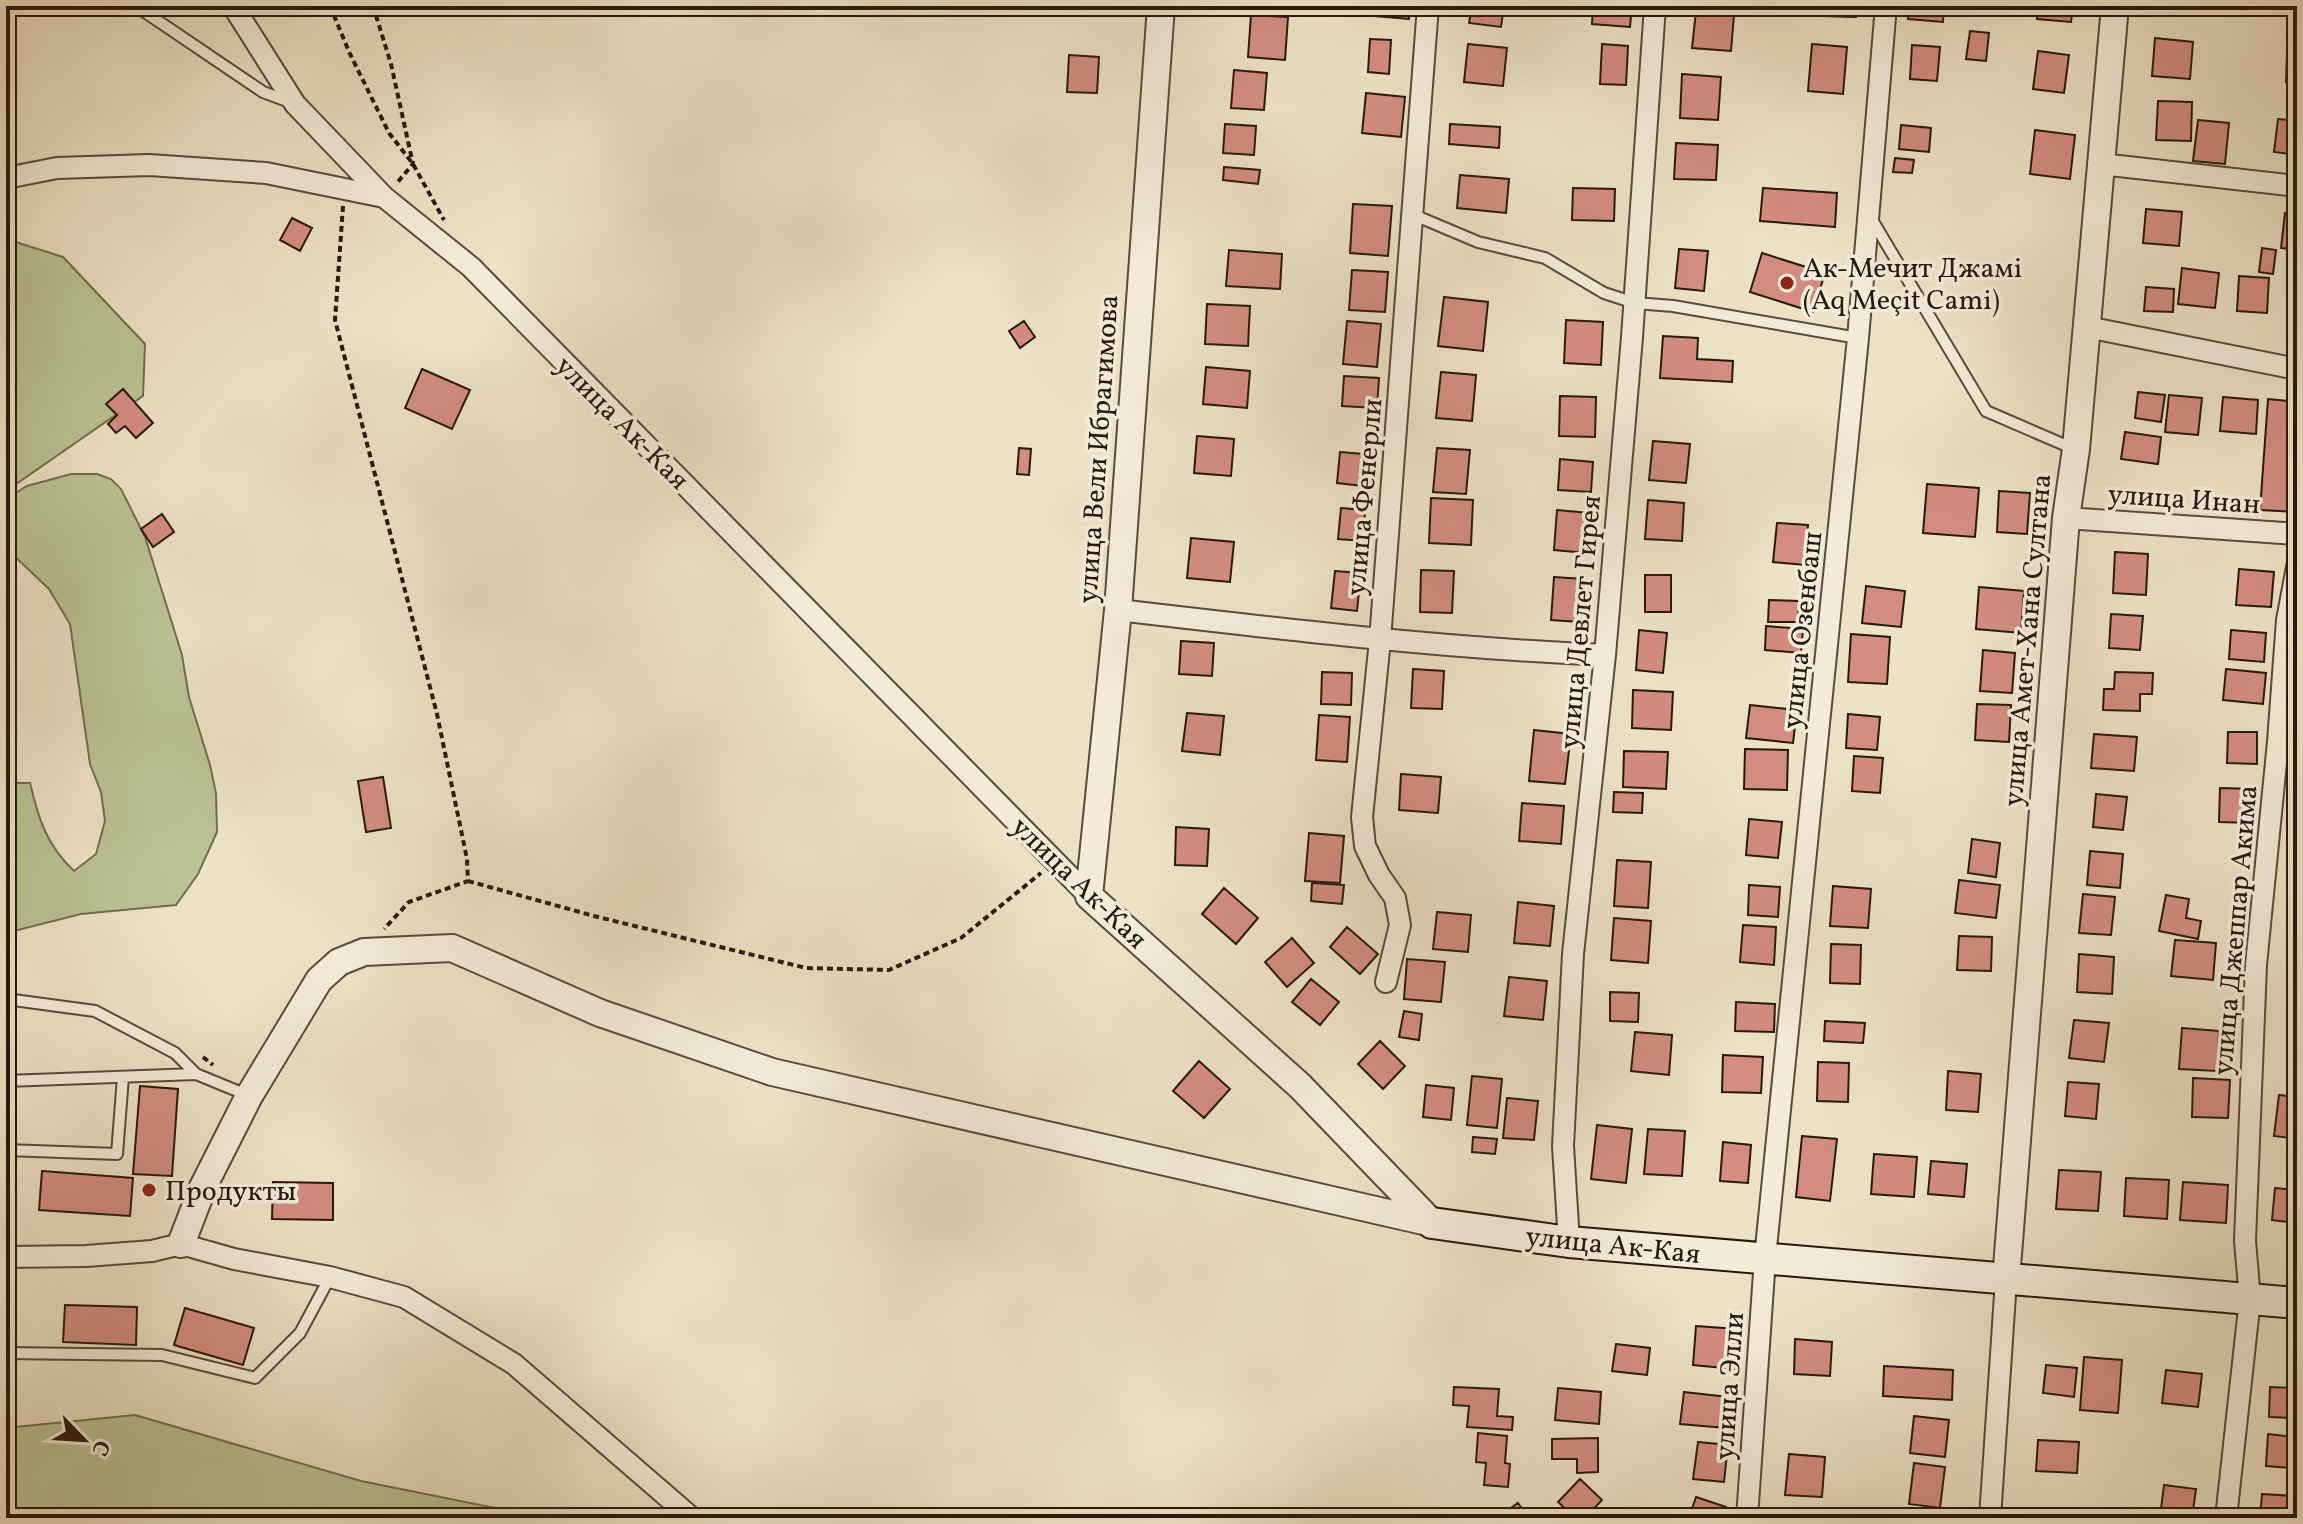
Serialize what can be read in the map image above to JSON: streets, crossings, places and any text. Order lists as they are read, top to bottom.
{
  "streets": {
    "main road": ["улица Ак-Кая"],
    "street": [
      "улица Вели Ибрагимова",
      "улица Фенерли",
      "улица Инан",
      "улица Девлет Гирея",
      "улица Озенбаш",
      "улица Амет-Хана Султана",
      "улица Джеппар Акима",
      "улица Элли"
    ]
  },
  "crossings": [
    ["улица Ак-Кая", "улица Вели Ибрагимова"],
    ["улица Ак-Кая", "улица Девлет Гирея"],
    ["улица Ак-Кая", "улица Озенбаш"],
    ["улица Ак-Кая", "улица Амет-Хана Султана"],
    ["улица Ак-Кая", "улица Джеппар Акима"],
    ["улица Ак-Кая", "улица Элли"],
    ["улица Инан", "улица Амет-Хана Султана"],
    ["улица Озенбаш", "улица Элли"]
  ],
  "places": ["Ак-Мечит Джамі (Aq Meçit Cami)", "Продукты"],
  "north": "bottom right"
}
